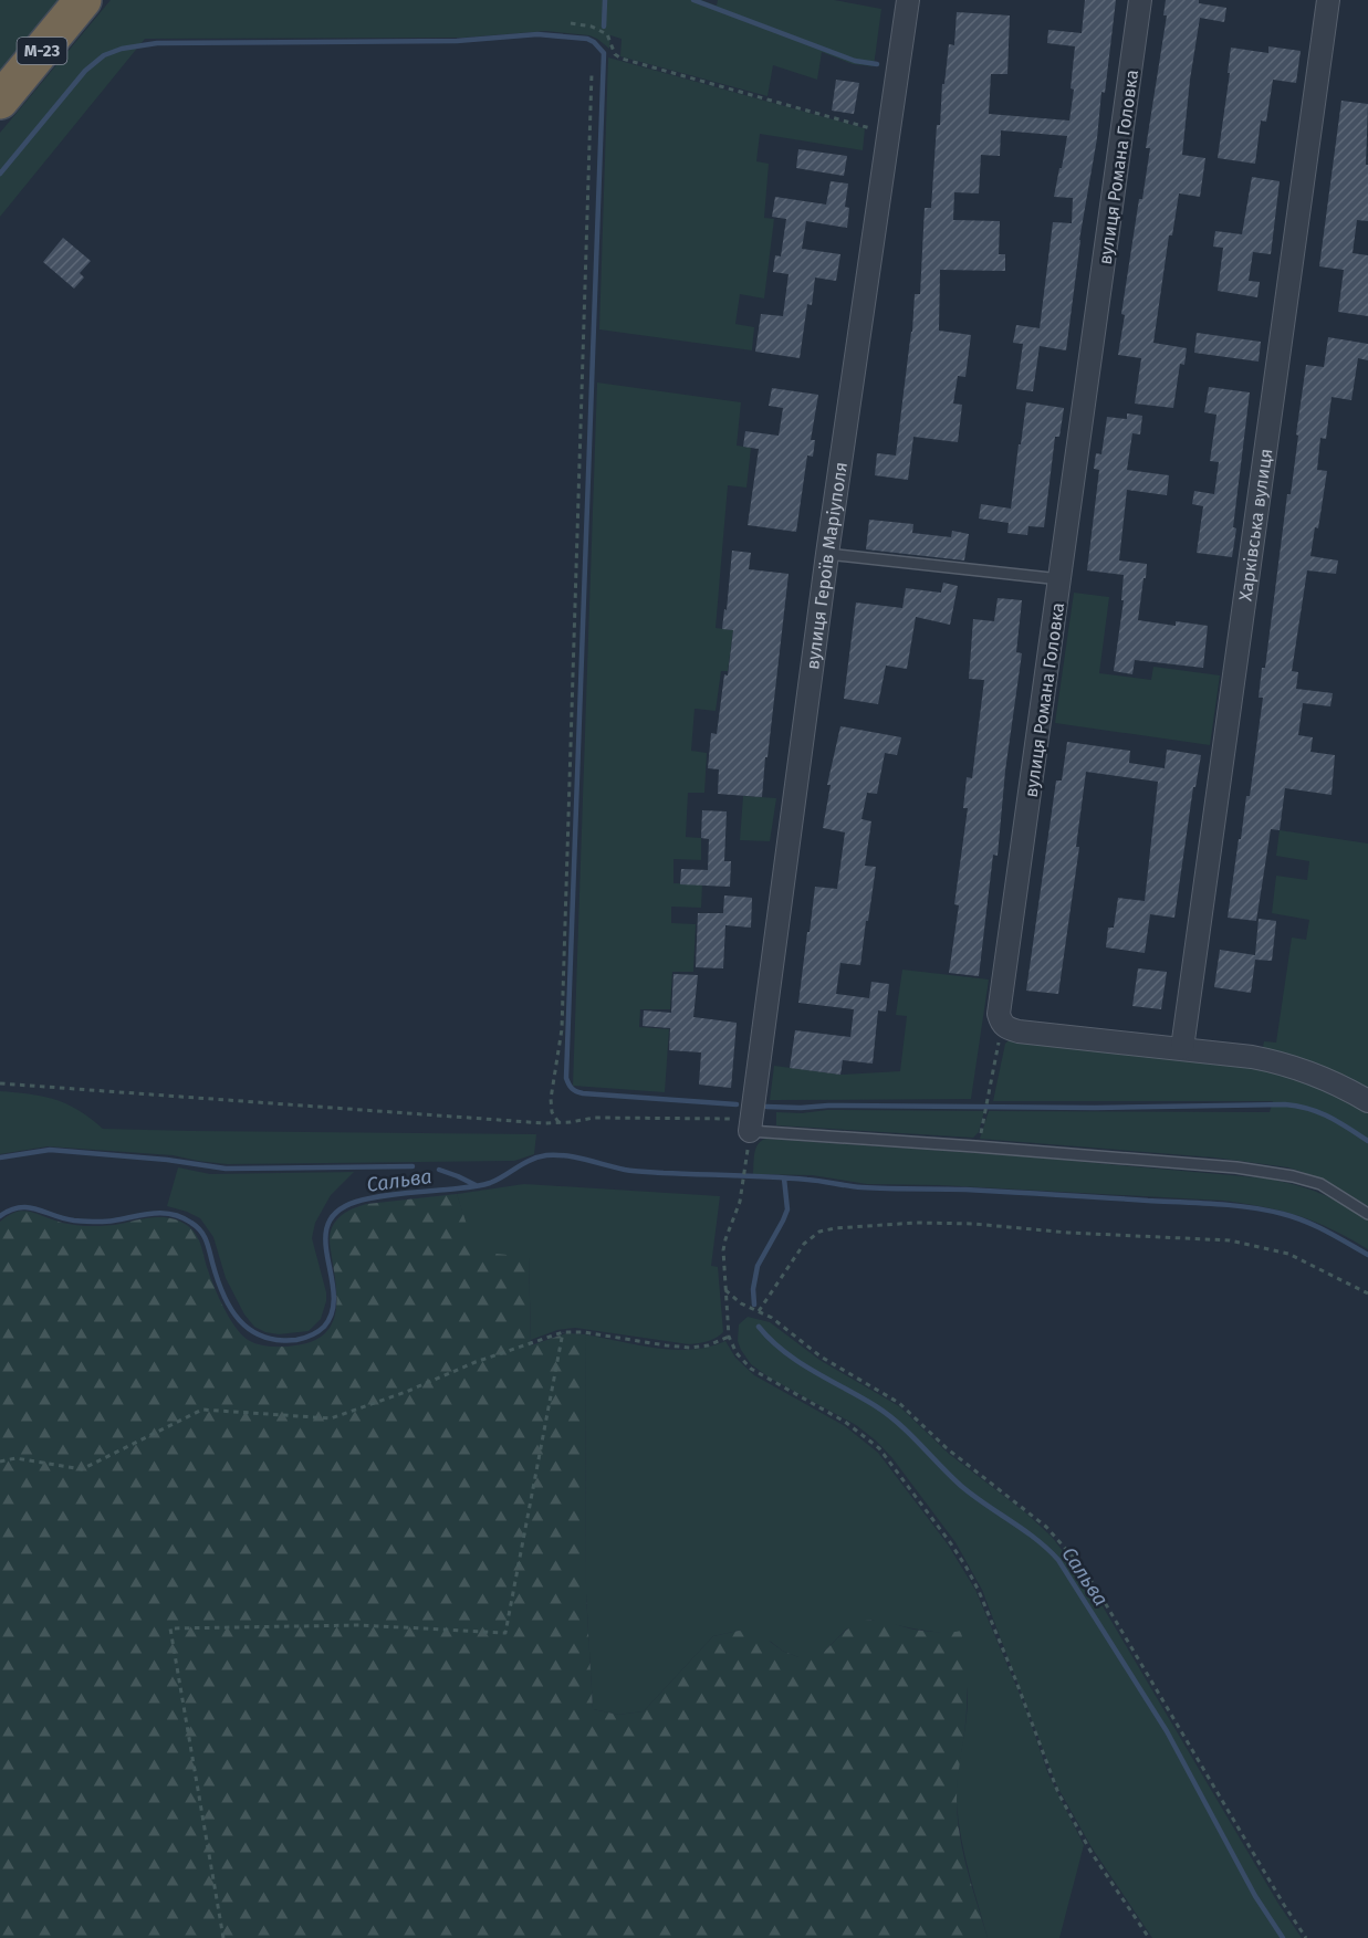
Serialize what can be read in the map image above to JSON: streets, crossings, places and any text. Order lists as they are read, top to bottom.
{
  "streets": {
    "highway": ["М-23"],
    "street": ["вулиця Романа Головка", "Харківська вулиця", "вулиця Героїв Маріуполя"]
  },
  "water": ["Сальва"]
}
